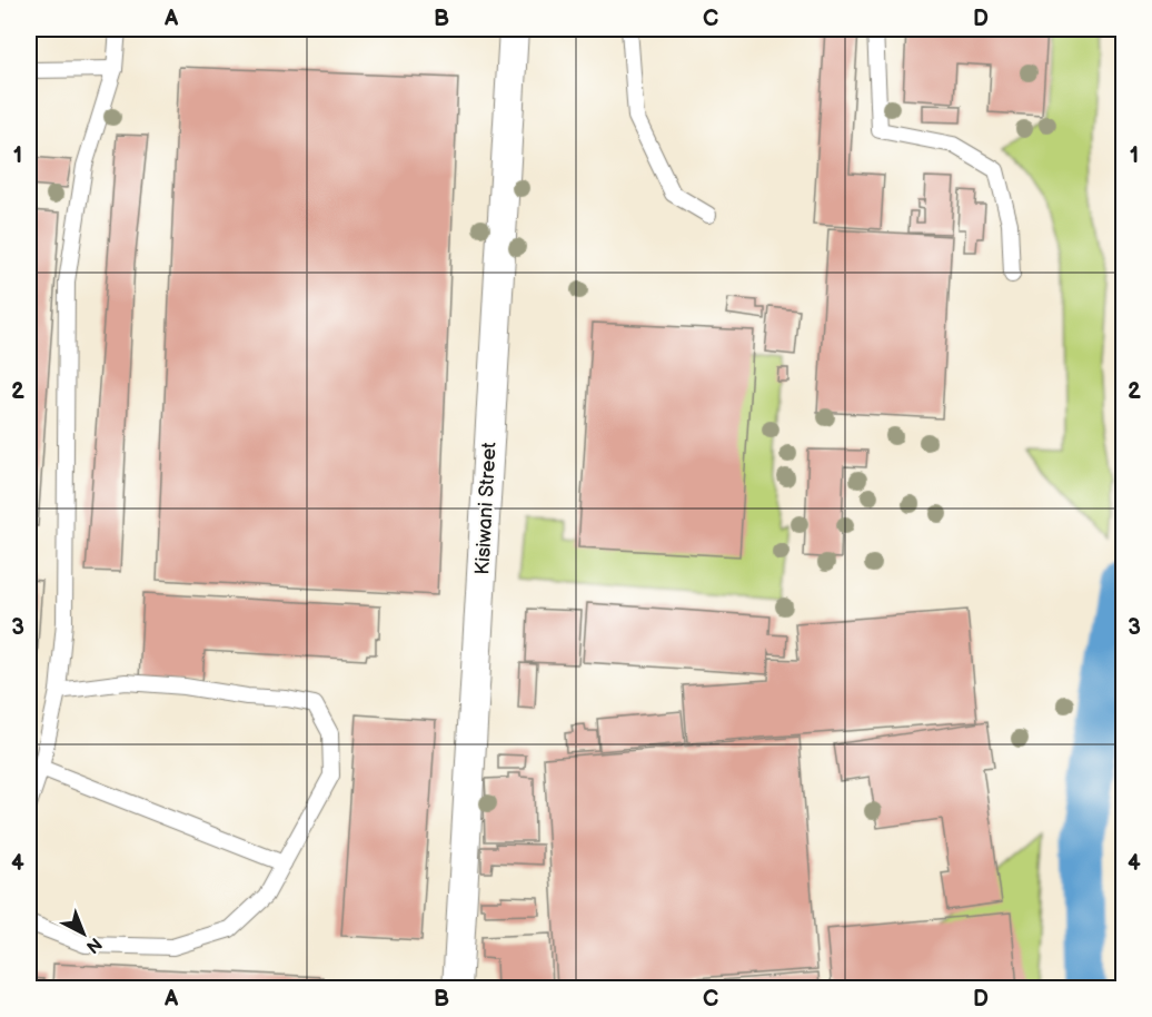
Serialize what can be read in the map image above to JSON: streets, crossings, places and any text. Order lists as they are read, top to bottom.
{
  "streets": {
    "street": ["Kisiwani Street"]
  },
  "north": "bottom right",
  "grid": {
    "columns": [
      "A",
      "B",
      "C",
      "D"
    ],
    "rows": [
      "1",
      "2",
      "3",
      "4"
    ]
  }
}
